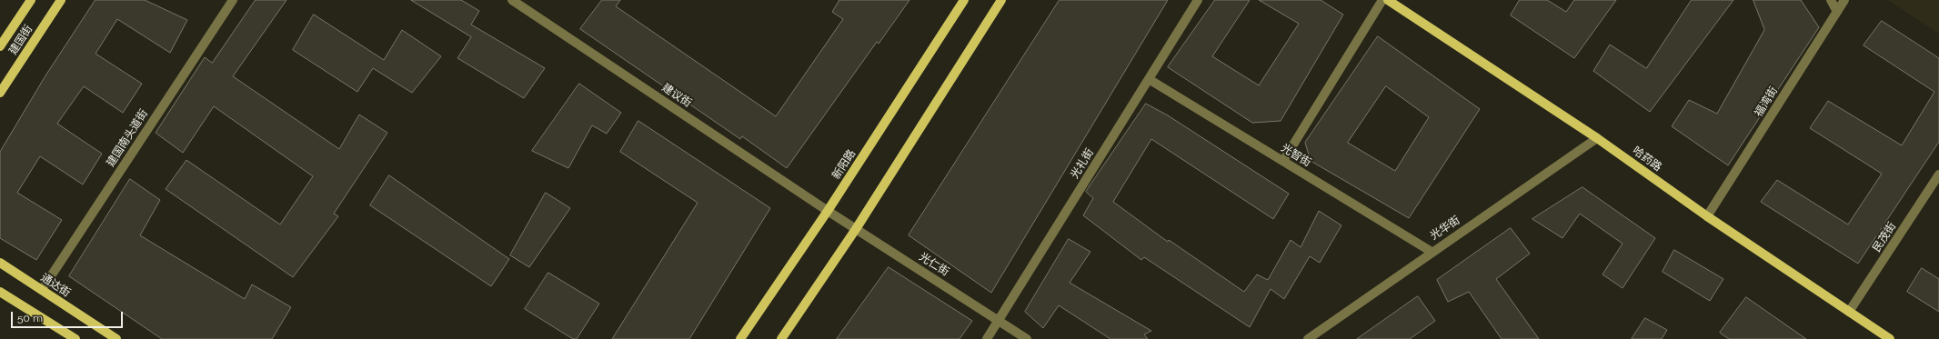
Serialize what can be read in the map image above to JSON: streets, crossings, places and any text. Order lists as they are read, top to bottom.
{
  "streets": {
    "main road": [
      "建国街",
      "哈药路",
      "新阳路",
      "通达街"
    ],
    "street": [
      "建议街",
      "福湾街",
      "建国南头道街",
      "光智街",
      "光礼街",
      "光华街",
      "民茂街",
      "光仁街"
    ]
  },
  "crossings": [
    ["建议街", "新阳路"],
    ["建议街", "光仁街"],
    ["福湾街", "哈药路"],
    ["建国南头道街", "通达街"],
    ["光智街", "光礼街"],
    ["光智街", "光华街"],
    ["哈药路", "光华街"],
    ["哈药路", "民茂街"],
    ["光礼街", "光仁街"],
    ["新阳路", "光仁街"]
  ],
  "scale_bar": "50 m"
}
